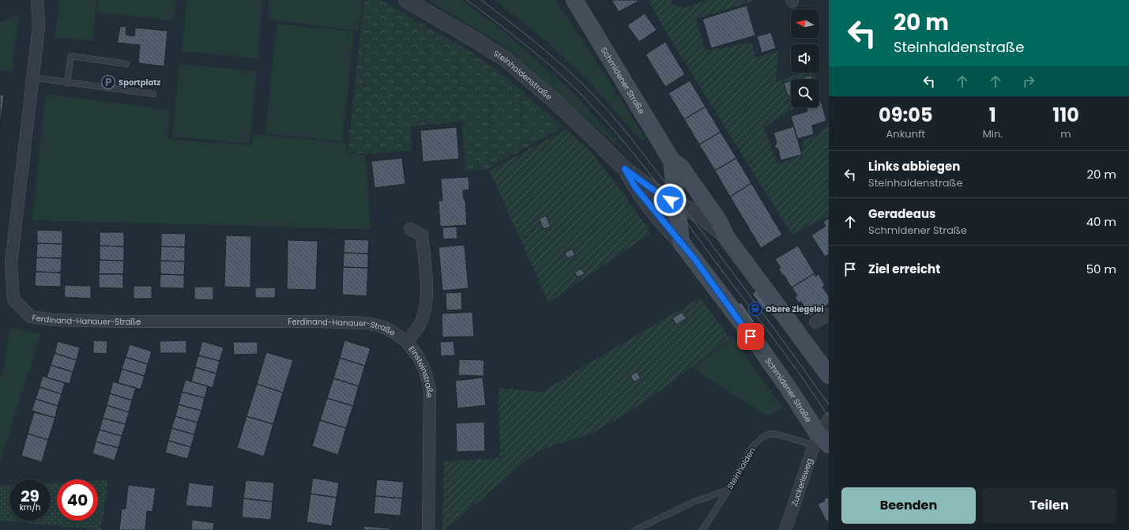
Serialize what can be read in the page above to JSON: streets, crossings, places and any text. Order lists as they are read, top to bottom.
{
  "streets": {
    "main road": ["Schmidener Straße"],
    "street": [
      "Steinhaldenstraße",
      "Ferdinand-Hanauer-Straße",
      "Einsteinstraße",
      "Zuckerleweg"
    ],
    "lane": ["Steinhalden"]
  },
  "crossings": [
    ["Steinhaldenstraße", "Schmidener Straße"],
    ["Schmidener Straße", "Steinhalden"],
    ["Schmidener Straße", "Zuckerleweg"],
    ["Ferdinand-Hanauer-Straße", "Einsteinstraße"],
    ["Steinhalden", "Zuckerleweg"]
  ],
  "places": {
    "parking": ["Sportplatz"],
    "station": ["Obere Ziegelei"]
  },
  "north": "left",
  "page": {
    "turn": ["20 m", "Steinhaldenstraße"],
    "eta": [
      "09:05",
      "Ankunft",
      "1",
      "Min.",
      "110",
      "m"
    ],
    "list": [
      {
        "name": "Links abbiegen",
        "note": "Steinhaldenstraße",
        "value": "20 m"
      },
      {
        "name": "Geradeaus",
        "note": "Schmidener Straße",
        "value": "40 m"
      },
      {
        "name": "Ziel erreicht",
        "value": "50 m"
      }
    ],
    "speed": "29 km/h",
    "limit": "40",
    "buttons": ["Beenden", "Teilen"]
  }
}
